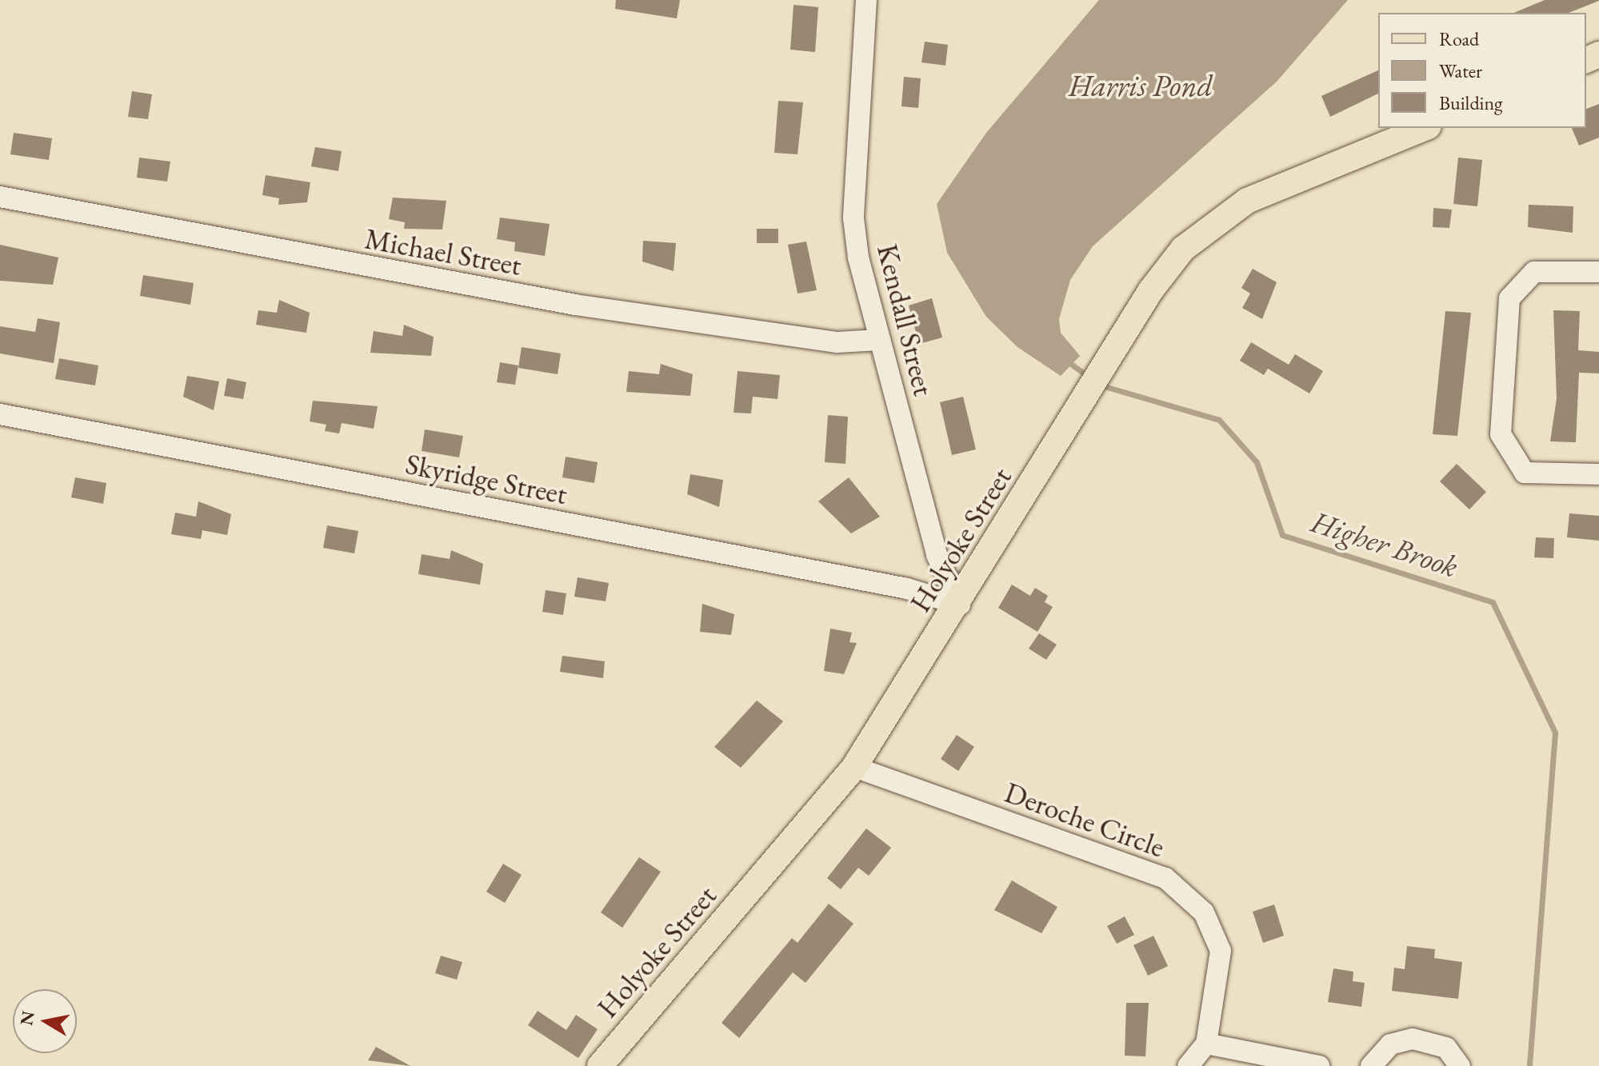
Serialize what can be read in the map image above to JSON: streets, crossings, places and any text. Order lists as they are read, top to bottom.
{
  "streets": {
    "main road": ["Holyoke Street"],
    "street": [
      "Michael Street",
      "Kendall Street",
      "Skyridge Street",
      "Deroche Circle"
    ]
  },
  "crossings": [
    ["Michael Street", "Kendall Street"],
    ["Kendall Street", "Skyridge Street"],
    ["Kendall Street", "Holyoke Street"],
    ["Skyridge Street", "Holyoke Street"],
    ["Holyoke Street", "Deroche Circle"]
  ],
  "water": ["Harris Pond", "Higher Brook"],
  "legend": ["Road", "Water", "Building"],
  "north": "left"
}
